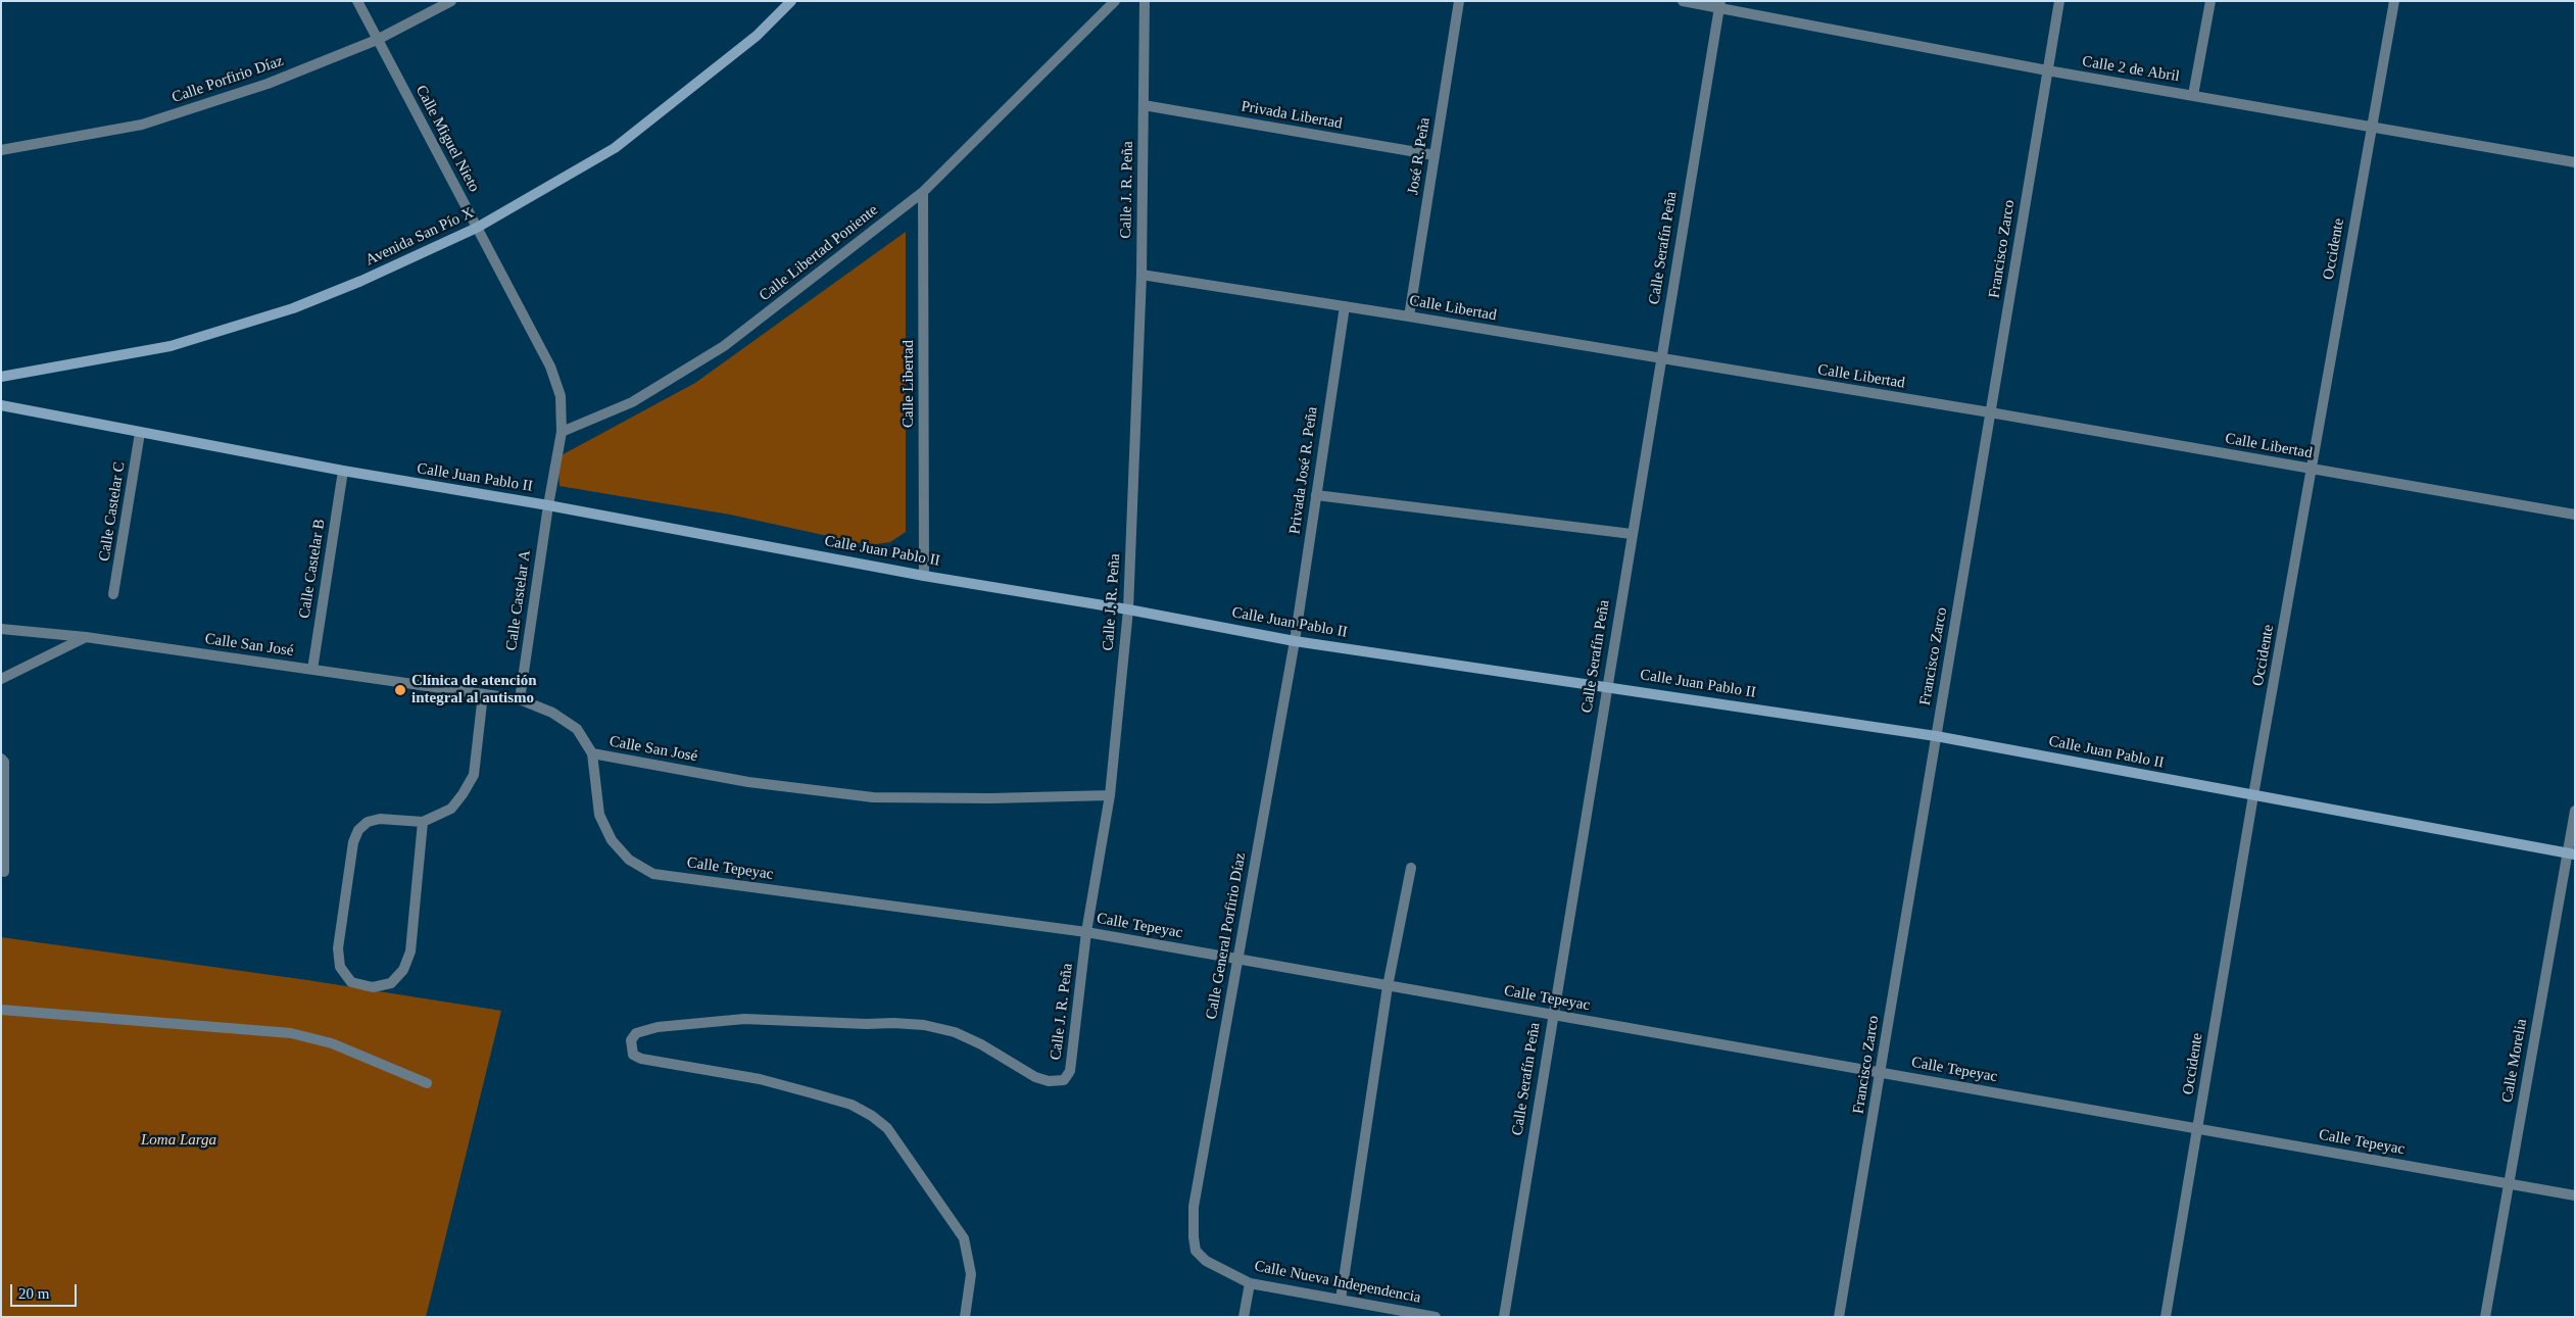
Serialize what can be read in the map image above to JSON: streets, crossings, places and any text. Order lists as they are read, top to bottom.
{
  "streets": {
    "street": [
      "Calle 2 de Abril",
      "Calle Porfirio Díaz",
      "Privada Libertad",
      "Calle Miguel Nieto",
      "José R. Peña",
      "Calle J. R. Peña",
      "Avenida San Pío X",
      "Calle Serafín Peña",
      "Francisco Zarco",
      "Occidente",
      "Calle Libertad Poniente",
      "Calle Libertad",
      "Privada José R. Peña",
      "Calle Juan Pablo II",
      "Calle Castelar C",
      "Calle Castelar B",
      "Calle Castelar A",
      "Calle San José",
      "Calle Tepeyac",
      "Calle General Porfirio Díaz",
      "Calle Morelia",
      "Calle Nueva Independencia"
    ]
  },
  "crossings": [
    ["Calle 2 de Abril", "Calle Serafín Peña"],
    ["Calle 2 de Abril", "Francisco Zarco"],
    ["Calle 2 de Abril", "Occidente"],
    ["Calle Porfirio Díaz", "Calle Miguel Nieto"],
    ["Privada Libertad", "José R. Peña"],
    ["Privada Libertad", "Calle J. R. Peña"],
    ["Calle Miguel Nieto", "Avenida San Pío X"],
    ["Calle Miguel Nieto", "Calle Libertad Poniente"],
    ["José R. Peña", "Calle Libertad"],
    ["Calle J. R. Peña", "Calle Libertad"],
    ["Calle J. R. Peña", "Calle Juan Pablo II"],
    ["Calle J. R. Peña", "Calle San José"],
    ["Calle J. R. Peña", "Calle Tepeyac"],
    ["Calle Serafín Peña", "Calle Libertad"],
    ["Calle Serafín Peña", "Calle Juan Pablo II"],
    ["Calle Serafín Peña", "Calle Tepeyac"],
    ["Francisco Zarco", "Calle Libertad"],
    ["Francisco Zarco", "Calle Juan Pablo II"],
    ["Francisco Zarco", "Calle Tepeyac"],
    ["Occidente", "Calle Libertad"],
    ["Occidente", "Calle Juan Pablo II"],
    ["Occidente", "Calle Tepeyac"],
    ["Calle Libertad Poniente", "Calle Libertad"],
    ["Calle Libertad", "Privada José R. Peña"],
    ["Calle Libertad", "Calle Juan Pablo II"],
    ["Privada José R. Peña", "Calle Juan Pablo II"],
    ["Privada José R. Peña", "Calle General Porfirio Díaz"],
    ["Calle Juan Pablo II", "Calle Castelar C"],
    ["Calle Juan Pablo II", "Calle Castelar B"],
    ["Calle Juan Pablo II", "Calle Castelar A"],
    ["Calle Juan Pablo II", "Calle General Porfirio Díaz"],
    ["Calle Juan Pablo II", "Calle Morelia"],
    ["Calle Castelar B", "Calle San José"],
    ["Calle Castelar A", "Calle San José"],
    ["Calle San José", "Calle Tepeyac"],
    ["Calle Tepeyac", "Calle General Porfirio Díaz"],
    ["Calle Tepeyac", "Calle Morelia"],
    ["Calle General Porfirio Díaz", "Calle Nueva Independencia"]
  ],
  "parks": ["Loma Larga"],
  "places": ["Clínica de atención integral al autismo"],
  "scale_bar": "20 m"
}
